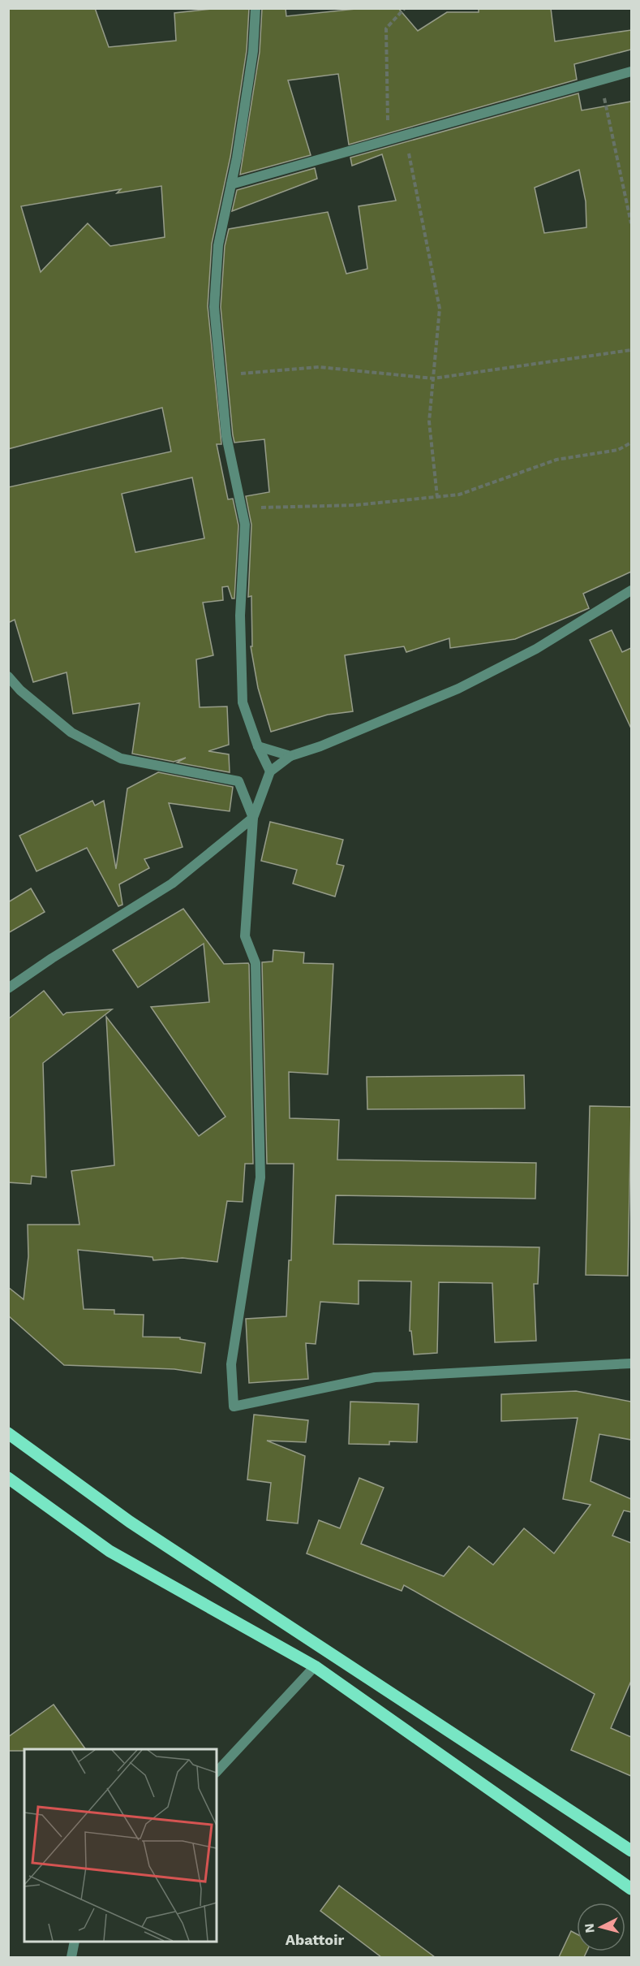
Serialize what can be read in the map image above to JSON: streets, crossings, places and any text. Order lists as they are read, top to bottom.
{
  "districts": ["Abattoir"],
  "north": "left"
}
